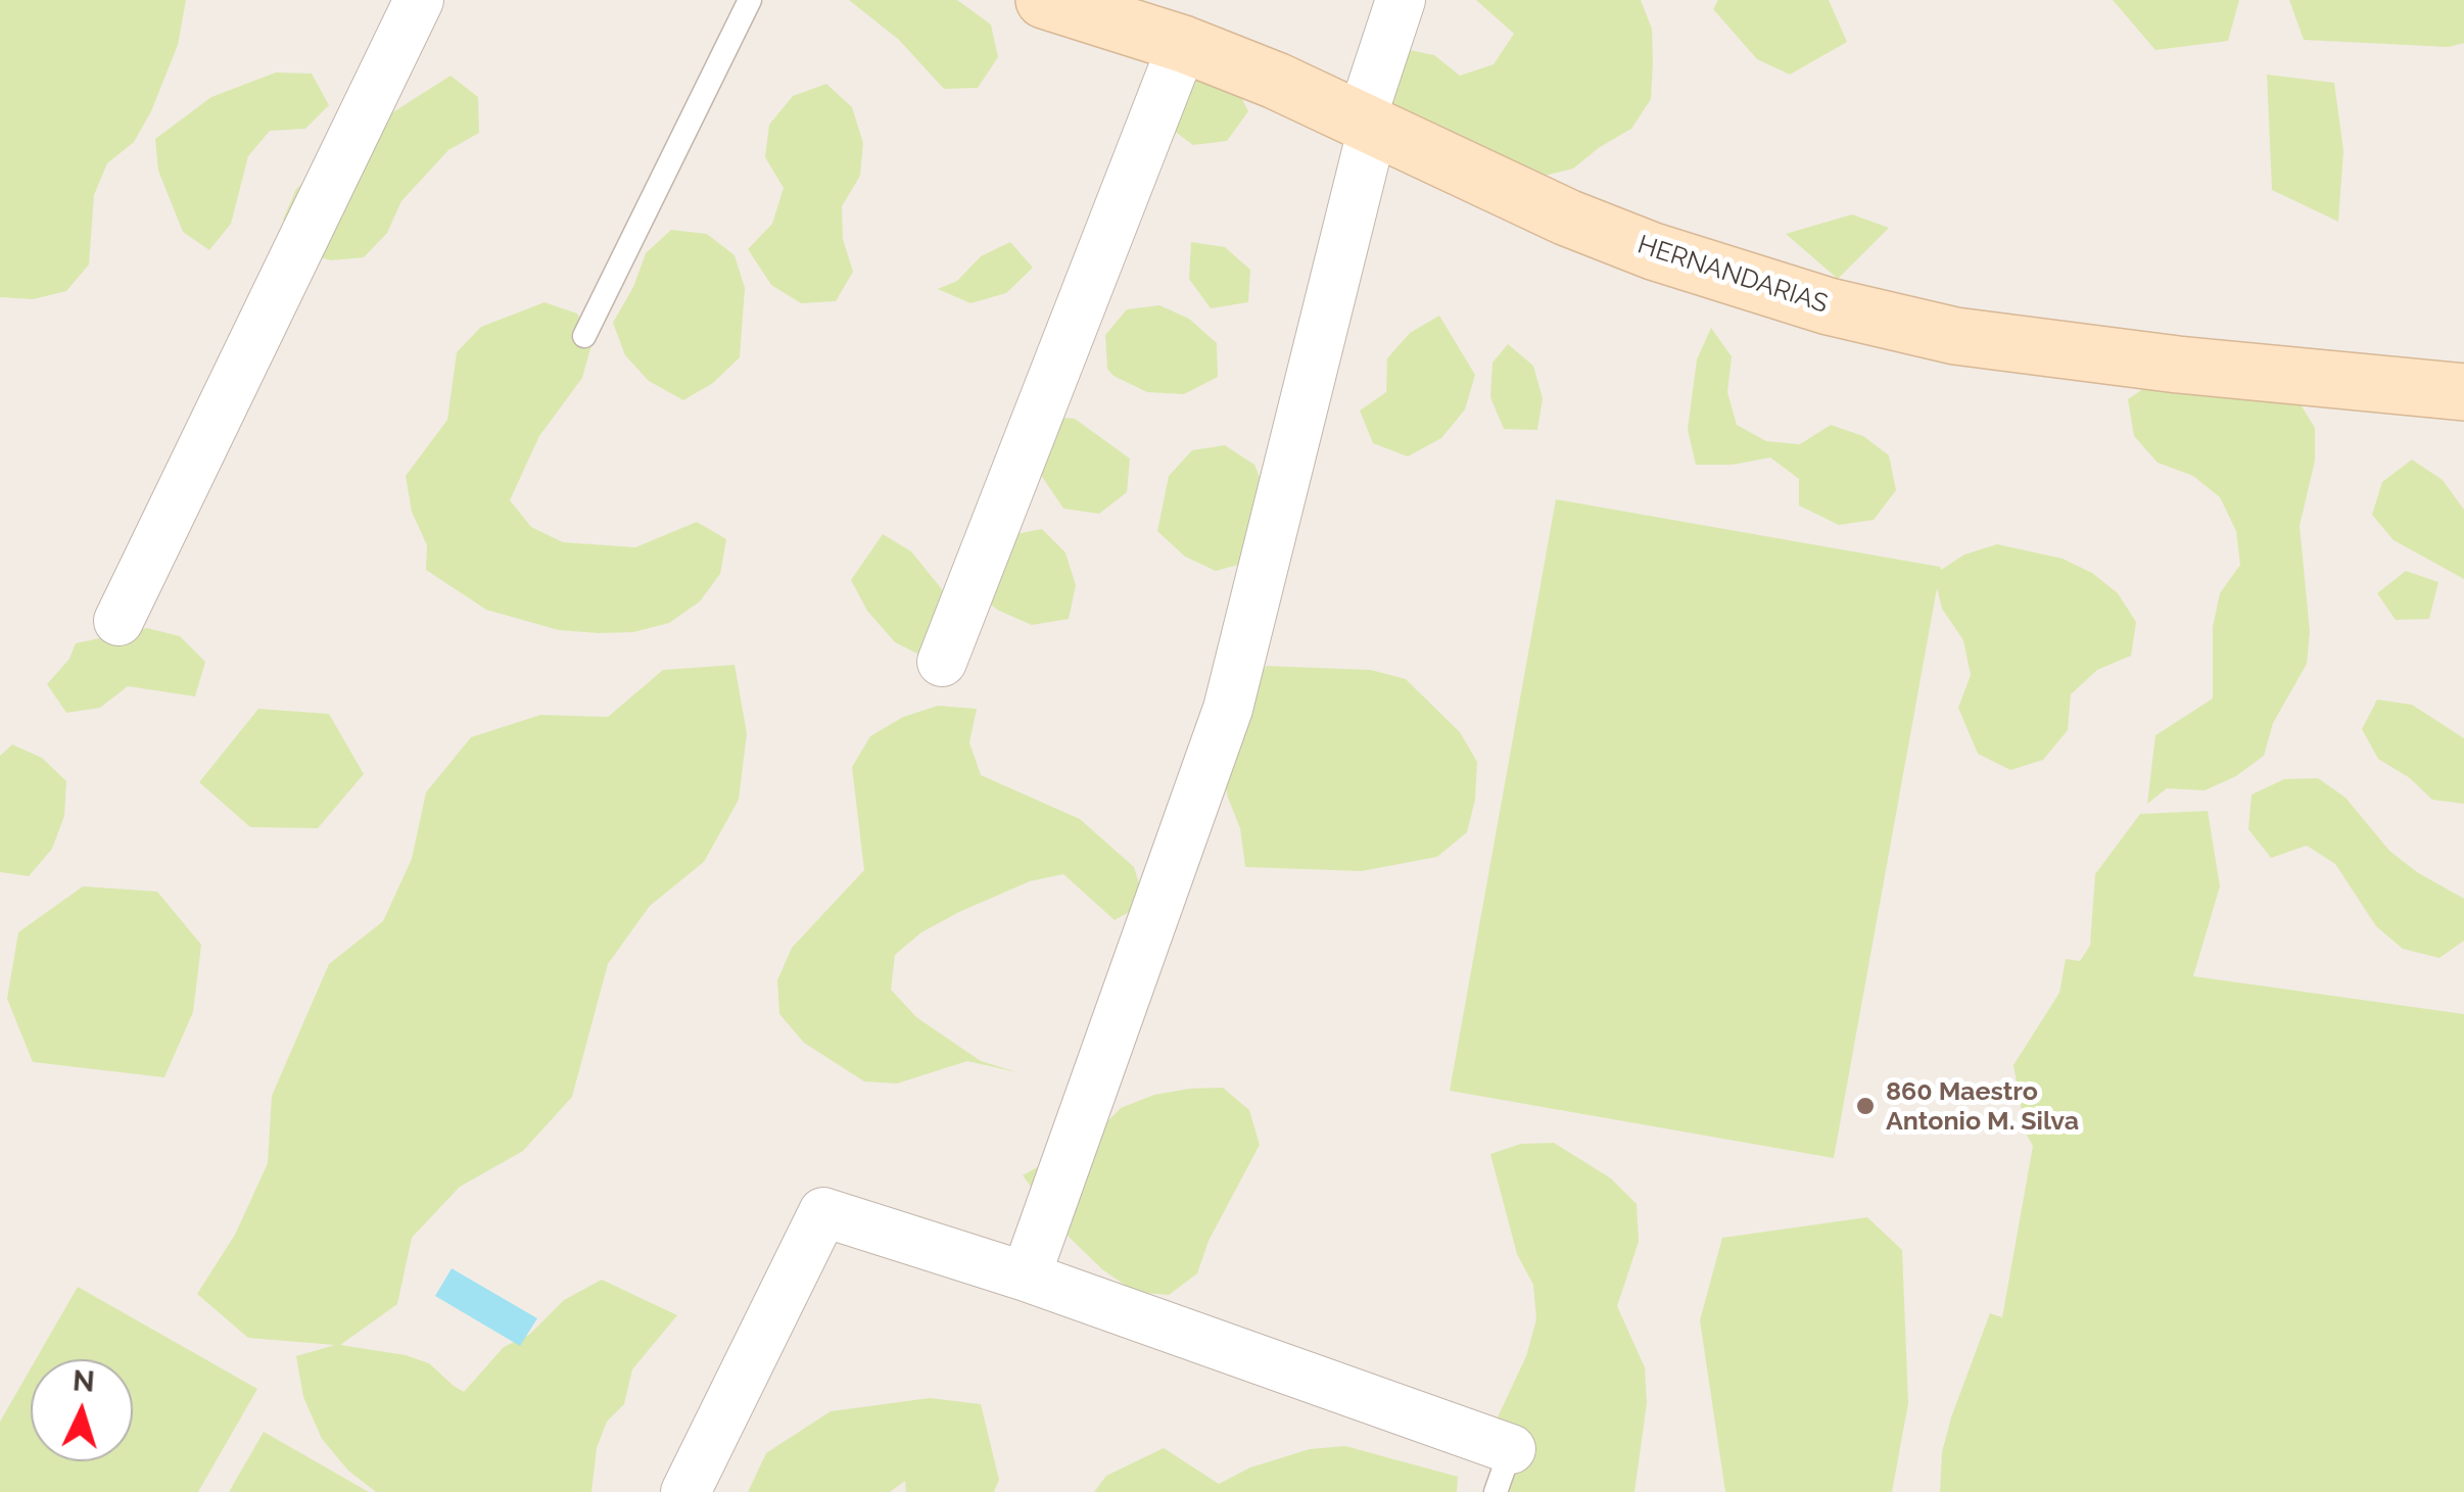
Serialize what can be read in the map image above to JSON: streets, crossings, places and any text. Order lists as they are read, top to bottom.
{
  "streets": {
    "street": ["HERNANDARIAS"]
  },
  "places": ["860 Maestro Antonio M. Silva"],
  "north": "top"
}
